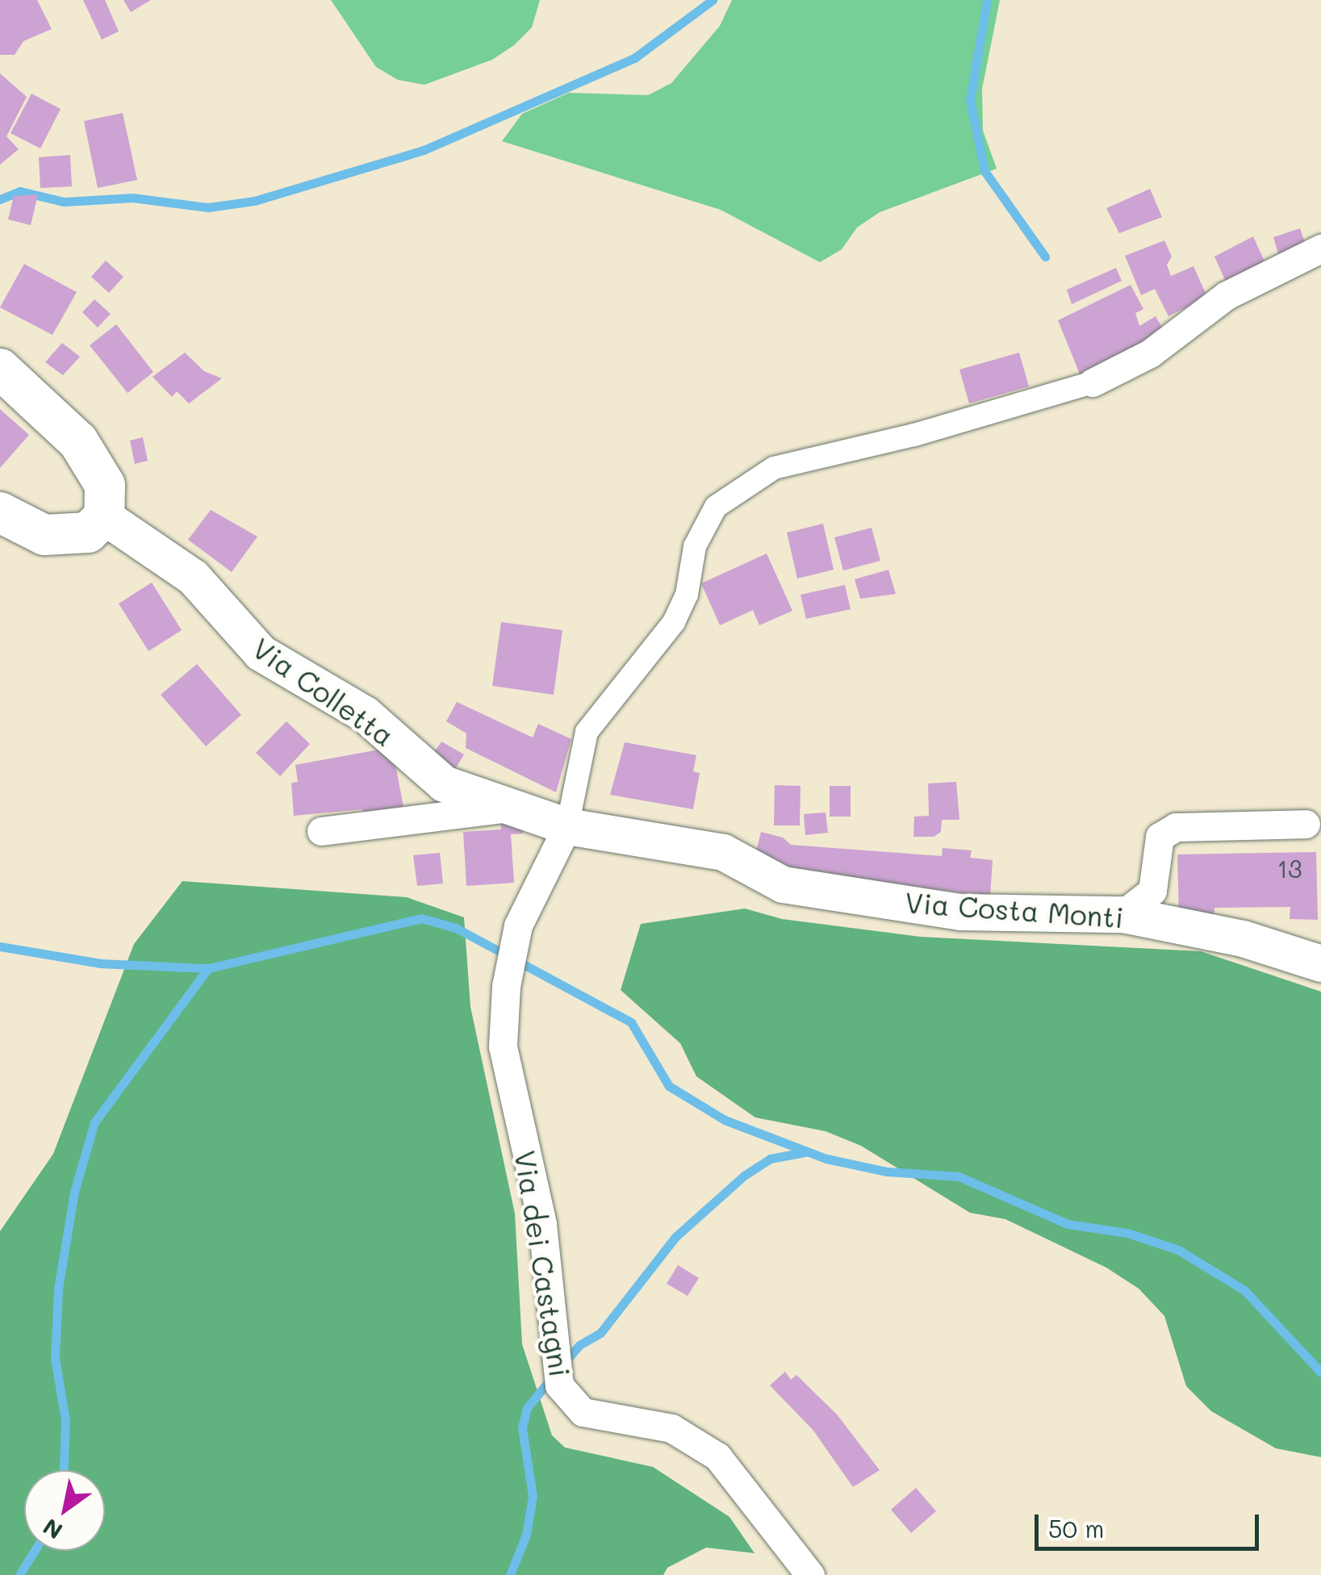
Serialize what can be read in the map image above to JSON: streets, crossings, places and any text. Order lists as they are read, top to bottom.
{
  "streets": {
    "street": ["Via Colletta", "Via Costa Monti", "Via dei Castagni"]
  },
  "crossings": [
    ["Via Colletta", "Via Costa Monti"],
    ["Via Colletta", "Via dei Castagni"],
    ["Via Costa Monti", "Via dei Castagni"]
  ],
  "house_numbers": ["13"],
  "scale_bar": "50 m",
  "north": "bottom left"
}
